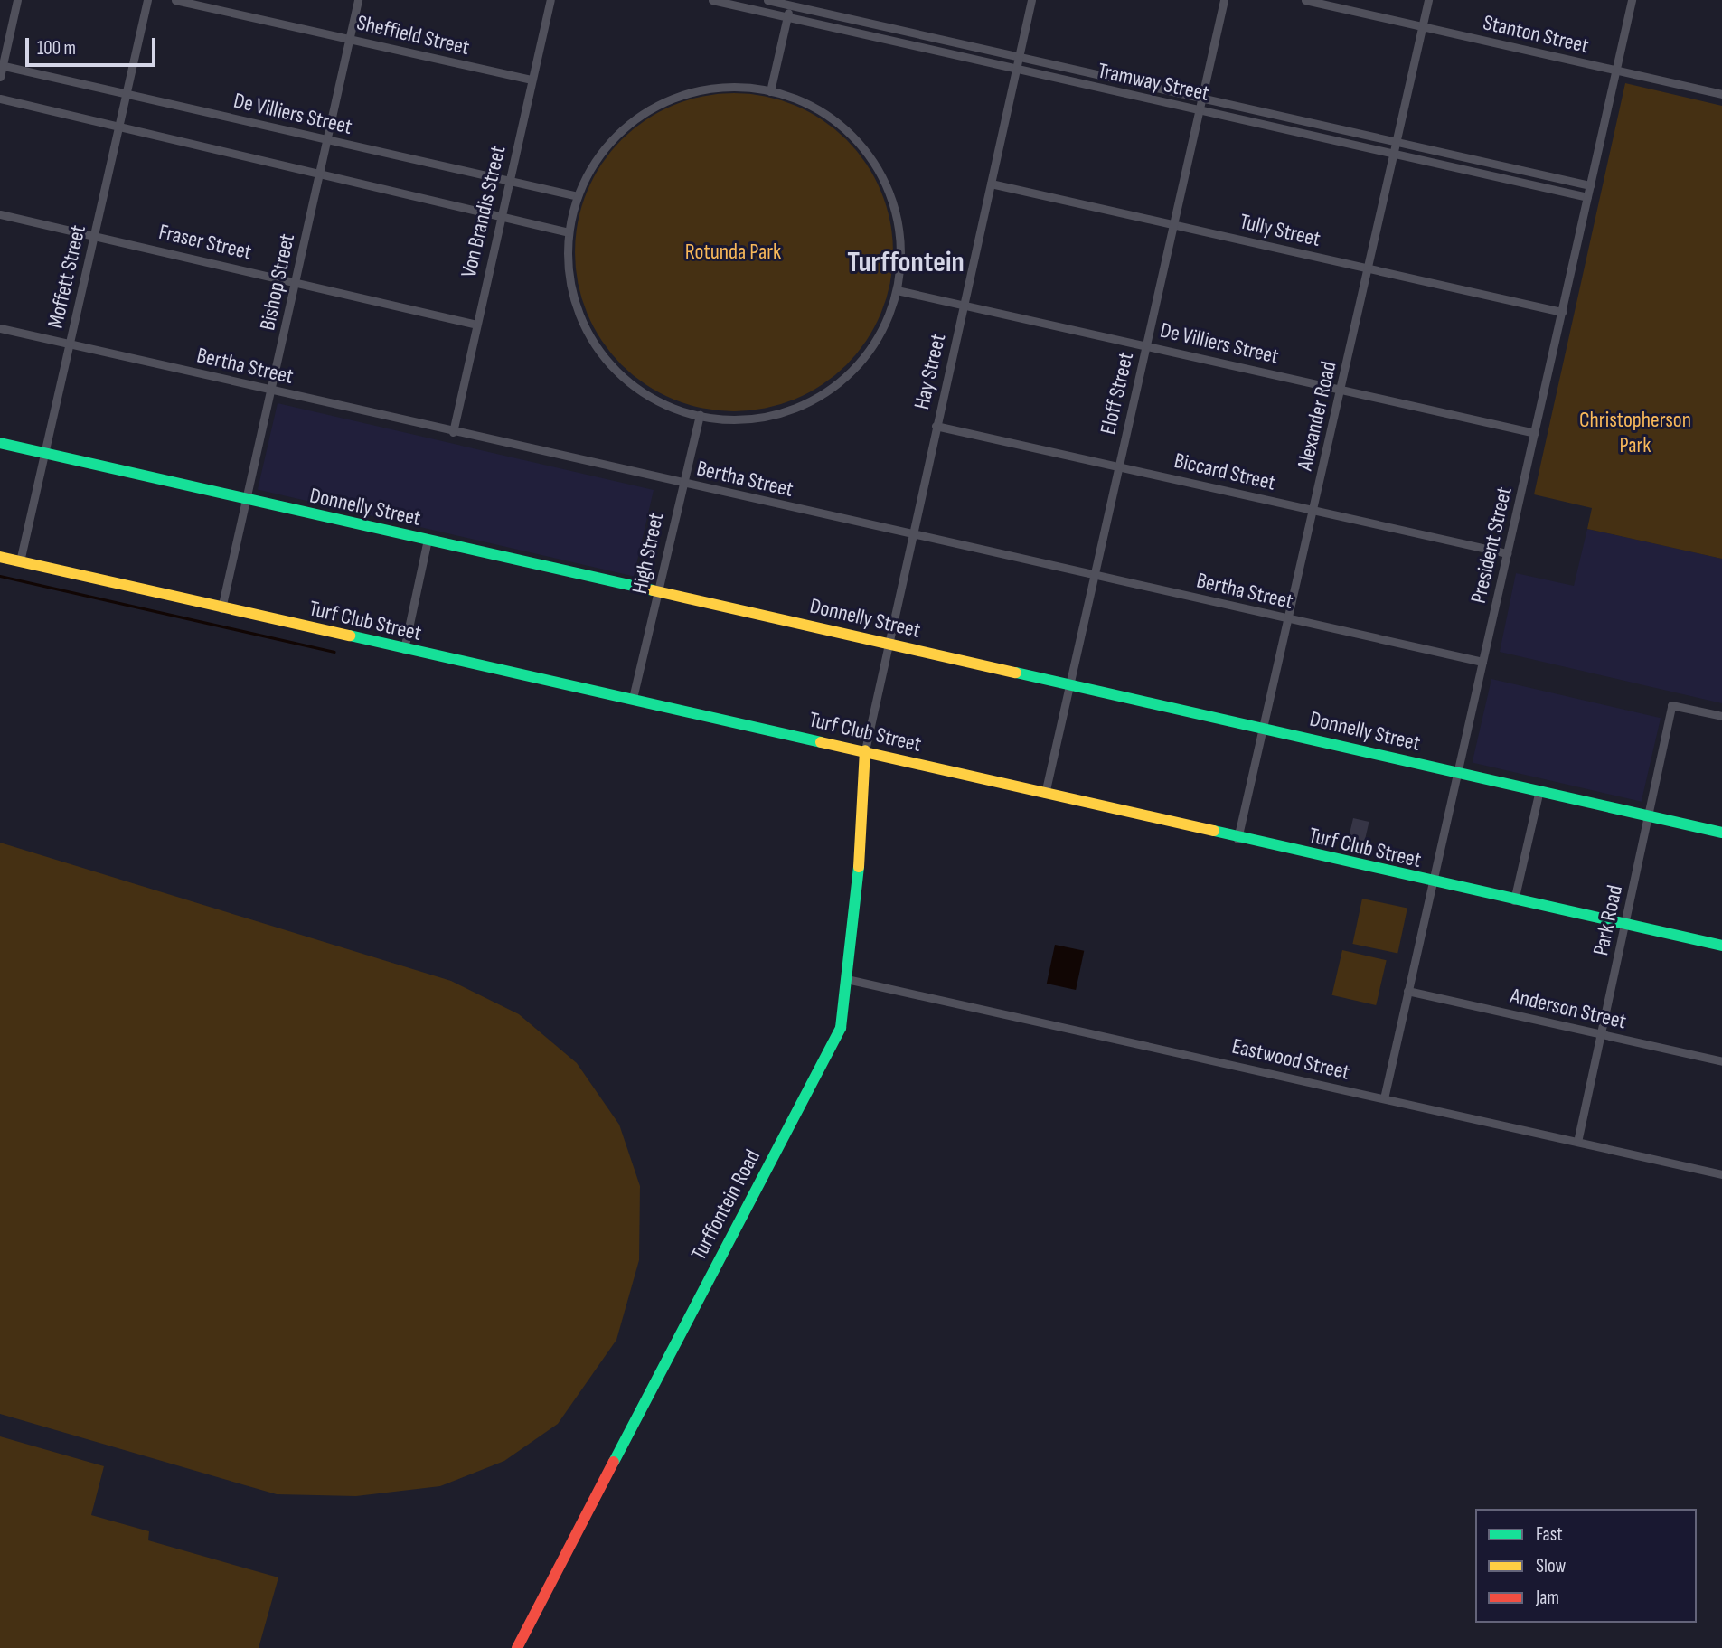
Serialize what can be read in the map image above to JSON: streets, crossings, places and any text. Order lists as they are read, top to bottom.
{
  "streets": {
    "street": [
      "Stanton Street",
      "Sheffield Street",
      "Tramway Street",
      "De Villiers Street",
      "Von Brandis Street",
      "Tully Street",
      "Fraser Street",
      "Moffett Street",
      "Bishop Street",
      "Bertha Street",
      "Hay Street",
      "Eloff Street",
      "Alexander Road",
      "Biccard Street",
      "Donnelly Street",
      "President Street",
      "High Street",
      "Turf Club Street",
      "Park Road",
      "Anderson Street",
      "Eastwood Street",
      "Turffontein Road"
    ]
  },
  "crossings": [
    ["Stanton Street", "Alexander Road"],
    ["Stanton Street", "President Street"],
    ["Sheffield Street", "Von Brandis Street"],
    ["Sheffield Street", "Bishop Street"],
    ["Tramway Street", "Hay Street"],
    ["Tramway Street", "Eloff Street"],
    ["Tramway Street", "Alexander Road"],
    ["Tramway Street", "President Street"],
    ["De Villiers Street", "Von Brandis Street"],
    ["De Villiers Street", "Moffett Street"],
    ["De Villiers Street", "Bishop Street"],
    ["De Villiers Street", "Hay Street"],
    ["De Villiers Street", "Eloff Street"],
    ["De Villiers Street", "Alexander Road"],
    ["De Villiers Street", "President Street"],
    ["Von Brandis Street", "Fraser Street"],
    ["Von Brandis Street", "Bertha Street"],
    ["Tully Street", "Hay Street"],
    ["Tully Street", "Eloff Street"],
    ["Tully Street", "Alexander Road"],
    ["Tully Street", "President Street"],
    ["Fraser Street", "Moffett Street"],
    ["Fraser Street", "Bishop Street"],
    ["Moffett Street", "Bertha Street"],
    ["Moffett Street", "Donnelly Street"],
    ["Moffett Street", "Turf Club Street"],
    ["Bishop Street", "Bertha Street"],
    ["Bishop Street", "Donnelly Street"],
    ["Bishop Street", "Turf Club Street"],
    ["Bertha Street", "Hay Street"],
    ["Bertha Street", "Eloff Street"],
    ["Bertha Street", "Alexander Road"],
    ["Bertha Street", "President Street"],
    ["Bertha Street", "High Street"],
    ["Hay Street", "Biccard Street"],
    ["Hay Street", "Donnelly Street"],
    ["Hay Street", "Turf Club Street"],
    ["Hay Street", "Turffontein Road"],
    ["Eloff Street", "Biccard Street"],
    ["Eloff Street", "Donnelly Street"],
    ["Eloff Street", "Turf Club Street"],
    ["Alexander Road", "Biccard Street"],
    ["Alexander Road", "Donnelly Street"],
    ["Alexander Road", "Turf Club Street"],
    ["Biccard Street", "President Street"],
    ["Donnelly Street", "President Street"],
    ["Donnelly Street", "High Street"],
    ["Donnelly Street", "Park Road"],
    ["President Street", "Turf Club Street"],
    ["President Street", "Anderson Street"],
    ["President Street", "Eastwood Street"],
    ["High Street", "Turf Club Street"],
    ["Turf Club Street", "Park Road"],
    ["Turf Club Street", "Turffontein Road"],
    ["Park Road", "Anderson Street"],
    ["Park Road", "Eastwood Street"],
    ["Eastwood Street", "Turffontein Road"]
  ],
  "districts": ["Turffontein"],
  "parks": ["Rotunda Park", "Christopherson Park"],
  "legend": ["Fast", "Slow", "Jam"],
  "scale_bar": "100 m"
}
